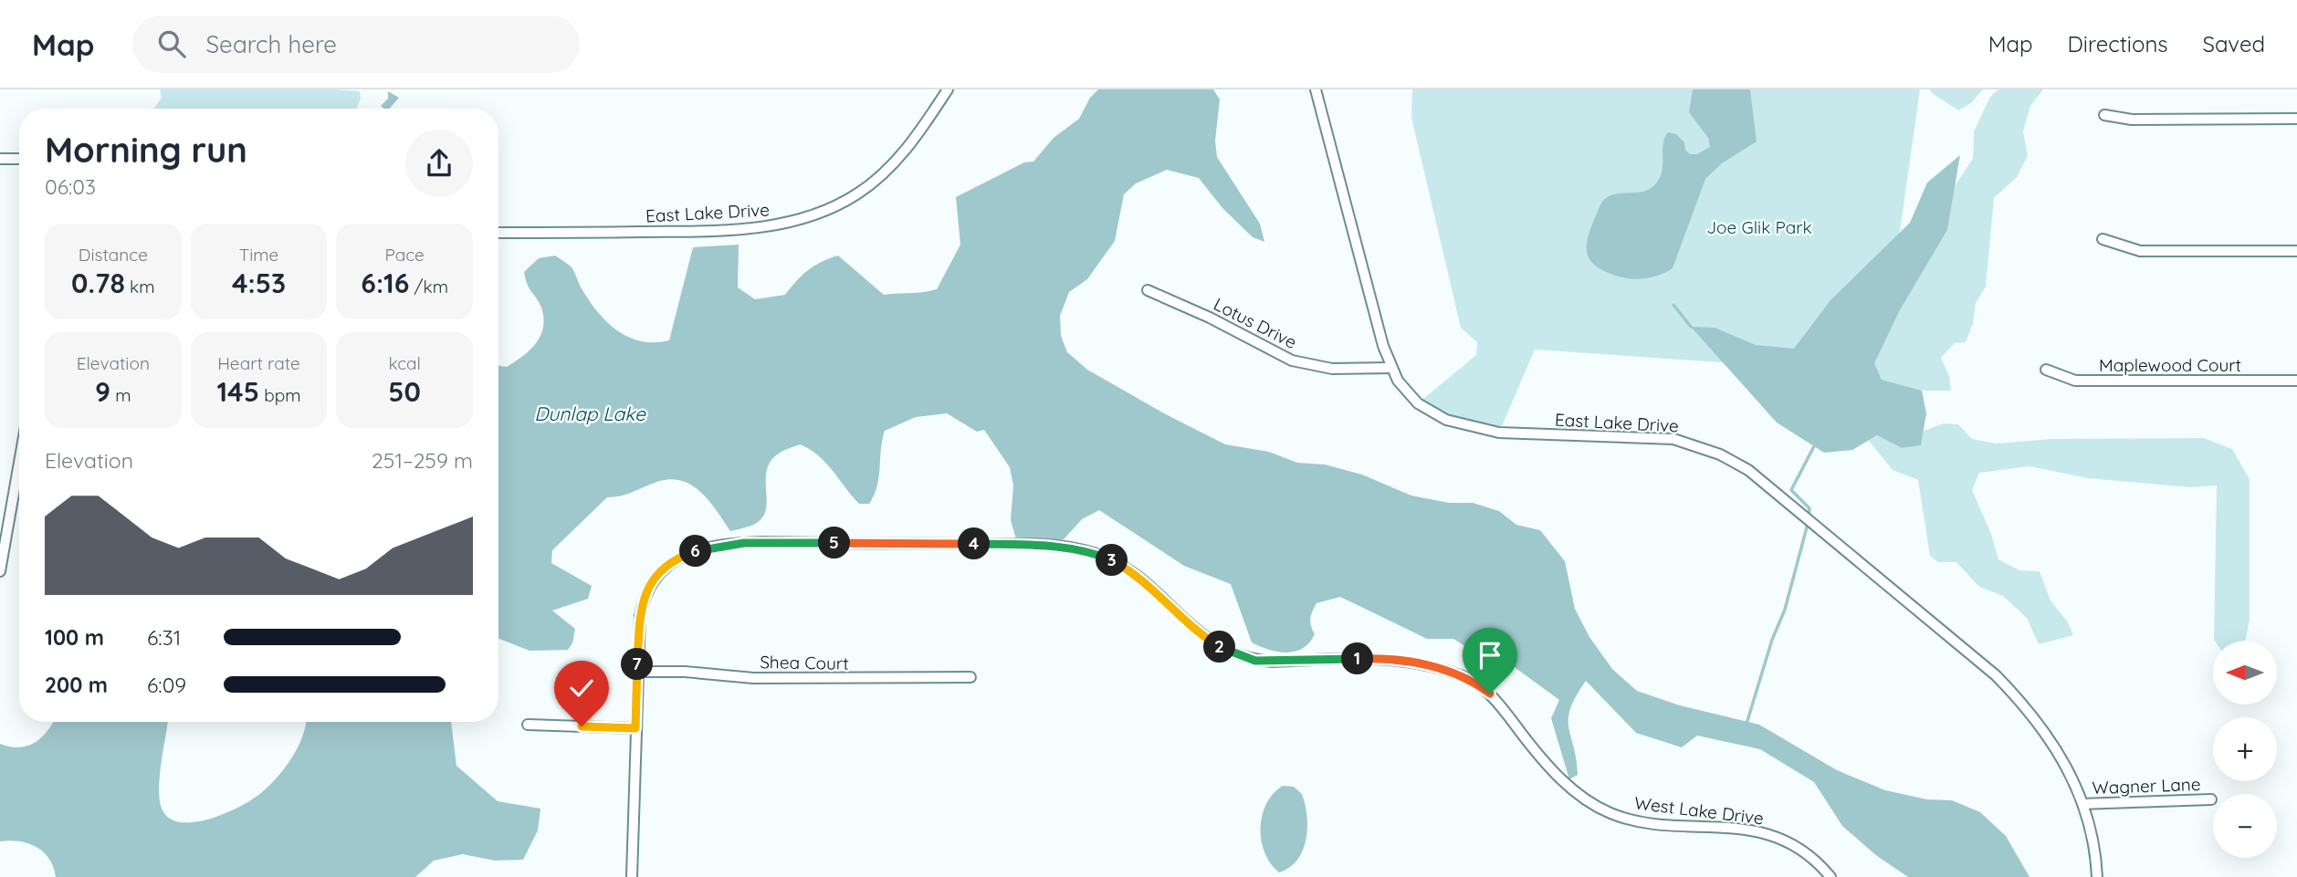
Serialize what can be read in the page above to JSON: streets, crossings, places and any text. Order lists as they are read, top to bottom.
{
  "streets": {
    "street": [
      "East Lake Drive",
      "Lotus Drive",
      "Maplewood Court",
      "Shea Court",
      "Wagner Lane",
      "West Lake Drive"
    ]
  },
  "crossings": [
    ["East Lake Drive", "Lotus Drive"],
    ["East Lake Drive", "Wagner Lane"],
    ["Shea Court", "West Lake Drive"]
  ],
  "water": ["Dunlap Lake"],
  "parks": ["Joe Glik Park"],
  "north": "left",
  "page": {
    "header": "Map",
    "search": "Search here",
    "nav": ["Map", "Directions", "Saved"],
    "heading": ["Morning run", "06:03"],
    "stats": [
      ["Distance", "0.78 km"],
      ["Time", "4:53"],
      ["Pace", "6:16 /km"],
      ["Elevation", "9 m"],
      ["Heart rate", "145 bpm"],
      ["kcal", "50"]
    ],
    "chart": ["Elevation", "251–259 m"],
    "pins": [
      "5",
      "4",
      "6",
      "3",
      "2",
      "1",
      "7"
    ],
    "list": [
      {
        "name": "100 m",
        "note": "6:31"
      },
      {
        "name": "200 m",
        "note": "6:09"
      }
    ],
    "map_buttons": ["+", "−"]
  }
}
